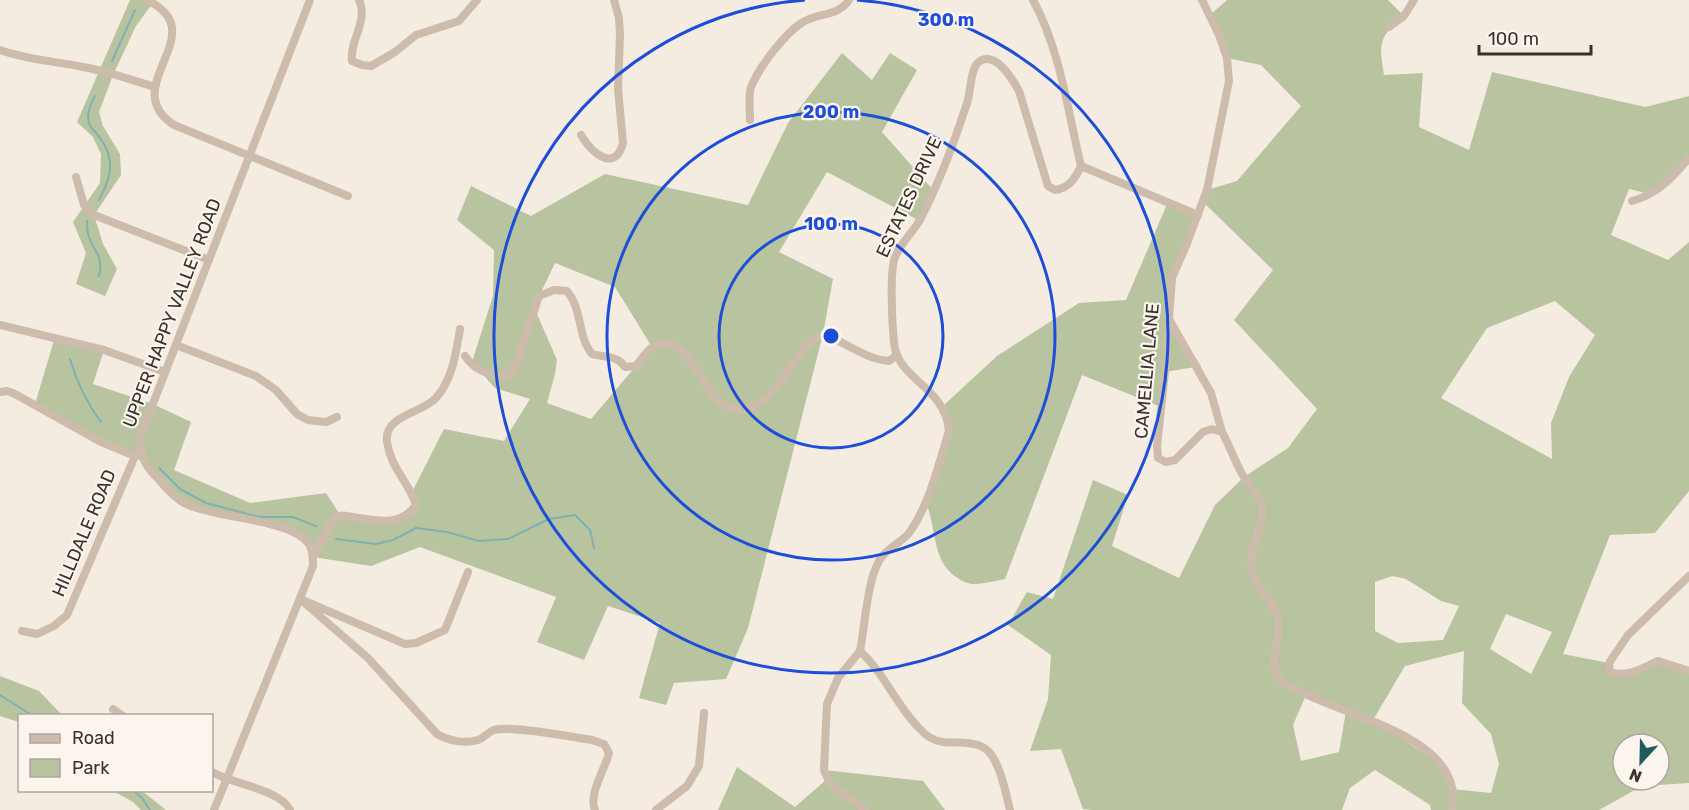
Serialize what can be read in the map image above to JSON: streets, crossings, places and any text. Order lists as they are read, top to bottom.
{
  "streets": {
    "street": [
      "ESTATES DRIVE",
      "UPPER HAPPY VALLEY ROAD",
      "CAMELLIA LANE",
      "HILLDALE ROAD"
    ]
  },
  "crossings": [
    ["UPPER HAPPY VALLEY ROAD", "HILLDALE ROAD"]
  ],
  "legend": ["Road", "Park"],
  "scale_bar": "100 m",
  "north": "bottom",
  "rings": ["300 m", "200 m", "100 m"]
}
